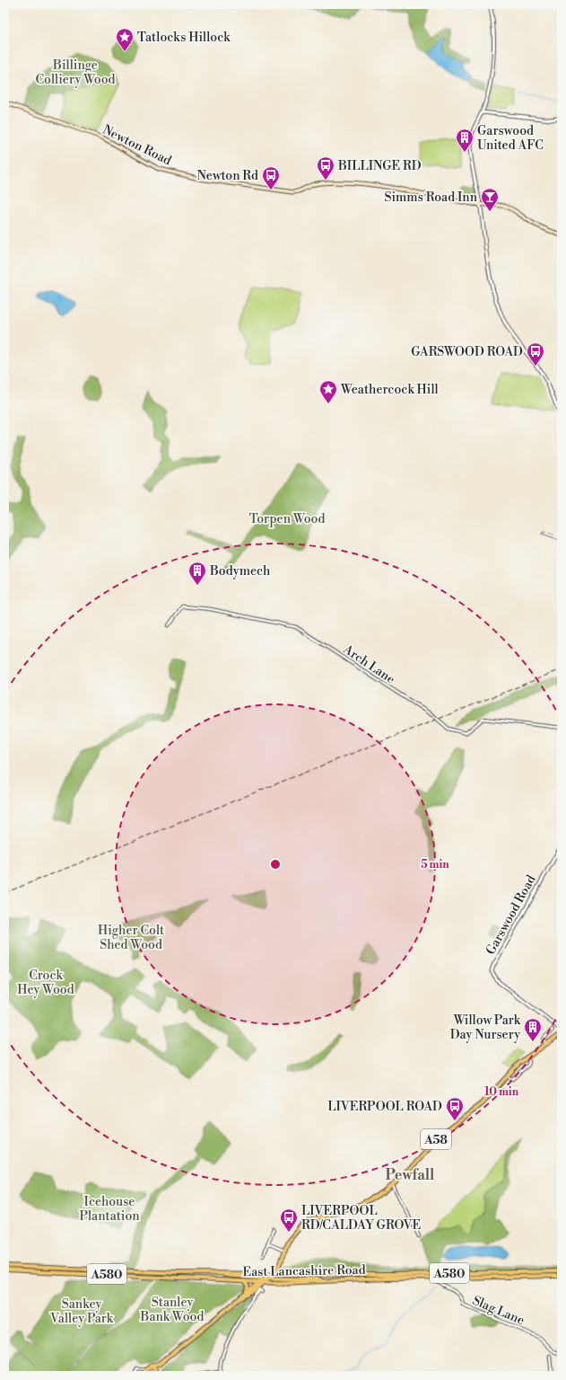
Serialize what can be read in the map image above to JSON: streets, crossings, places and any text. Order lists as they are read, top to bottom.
{
  "streets": {
    "highway": ["A58", "East Lancashire Road", "A580"],
    "main road": ["Newton Road"],
    "street": ["Arch Lane", "Garswood Road", "Slag Lane"]
  },
  "crossings": [
    ["A58", "East Lancashire Road"],
    ["East Lancashire Road", "Slag Lane"]
  ],
  "districts": ["Pewfall"],
  "parks": [
    "Billinge Colliery Wood",
    "Torpen Wood",
    "Higher Colt Shed Wood",
    "Crock Hey Wood",
    "Icehouse Plantation",
    "Stanley Bank Wood",
    "Sankey Valley Park"
  ],
  "places": {
    "place": ["Tatlocks Hillock", "Weathercock Hill"],
    "building": ["Garswood United AFC", "Bodymech", "Willow Park Day Nursery"],
    "bus stop": [
      "BILLINGE RD",
      "Newton Rd",
      "GARSWOOD ROAD",
      "LIVERPOOL ROAD",
      "LIVERPOOL RD/CALDAY GROVE"
    ],
    "bar": ["Simms Road Inn"]
  },
  "rings": ["5 min", "10 min"]
}
